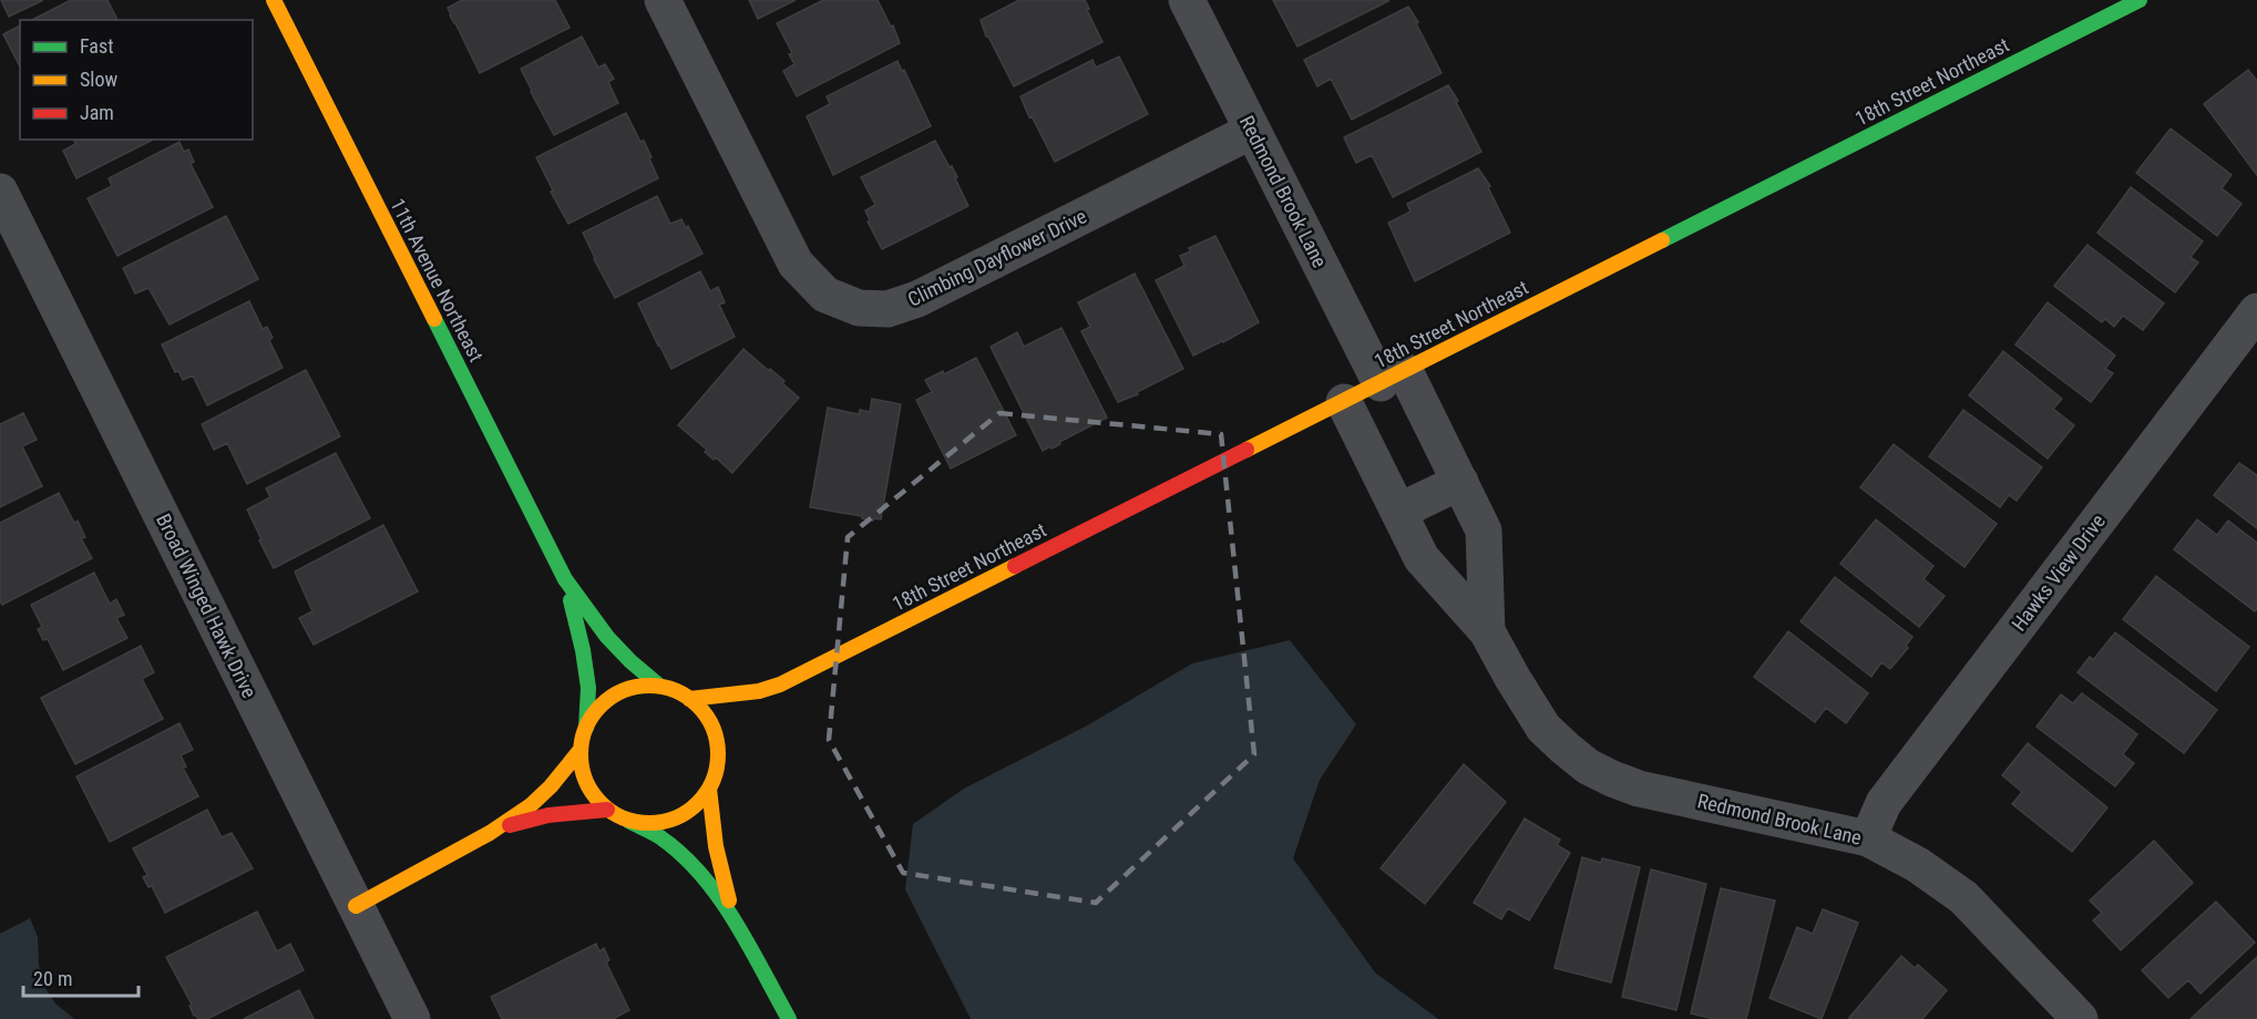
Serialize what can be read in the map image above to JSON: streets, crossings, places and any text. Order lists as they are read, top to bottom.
{
  "streets": {
    "street": [
      "18th Street Northeast",
      "Redmond Brook Lane",
      "Climbing Dayflower Drive",
      "11th Avenue Northeast",
      "Hawks View Drive",
      "Broad Winged Hawk Drive"
    ]
  },
  "crossings": [
    ["18th Street Northeast", "Redmond Brook Lane"],
    ["18th Street Northeast", "11th Avenue Northeast"],
    ["Redmond Brook Lane", "Climbing Dayflower Drive"],
    ["Redmond Brook Lane", "Hawks View Drive"]
  ],
  "legend": ["Fast", "Slow", "Jam"],
  "scale_bar": "20 m"
}
